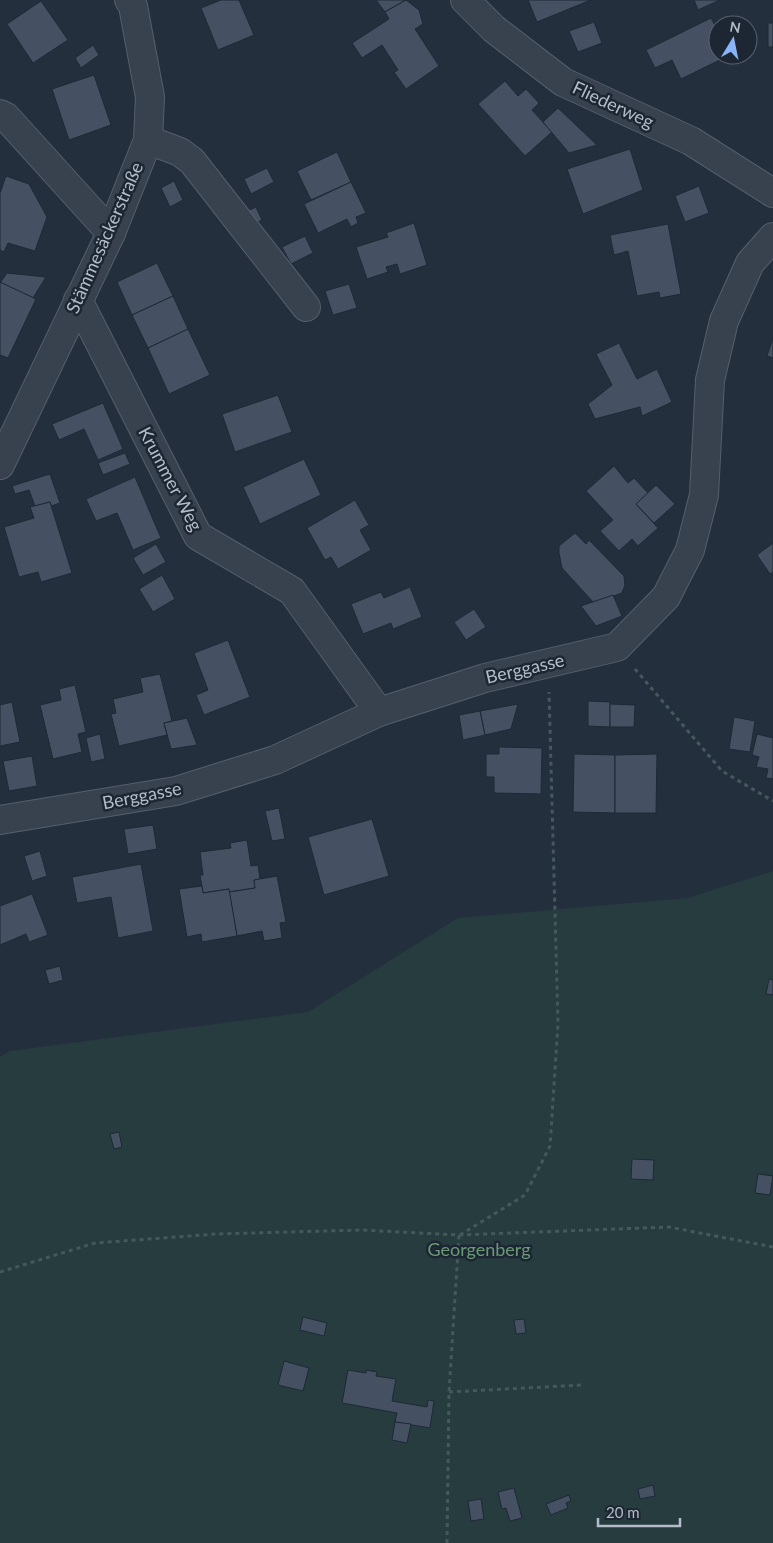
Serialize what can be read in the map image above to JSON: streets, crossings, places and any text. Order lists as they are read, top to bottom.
{
  "streets": {
    "street": [
      "Fliederweg",
      "Stämmesäckerstraße",
      "Krummer Weg",
      "Berggasse"
    ]
  },
  "crossings": [
    ["Stämmesäckerstraße", "Krummer Weg"],
    ["Krummer Weg", "Berggasse"]
  ],
  "parks": ["Georgenberg"],
  "scale_bar": "20 m",
  "north": "top"
}
